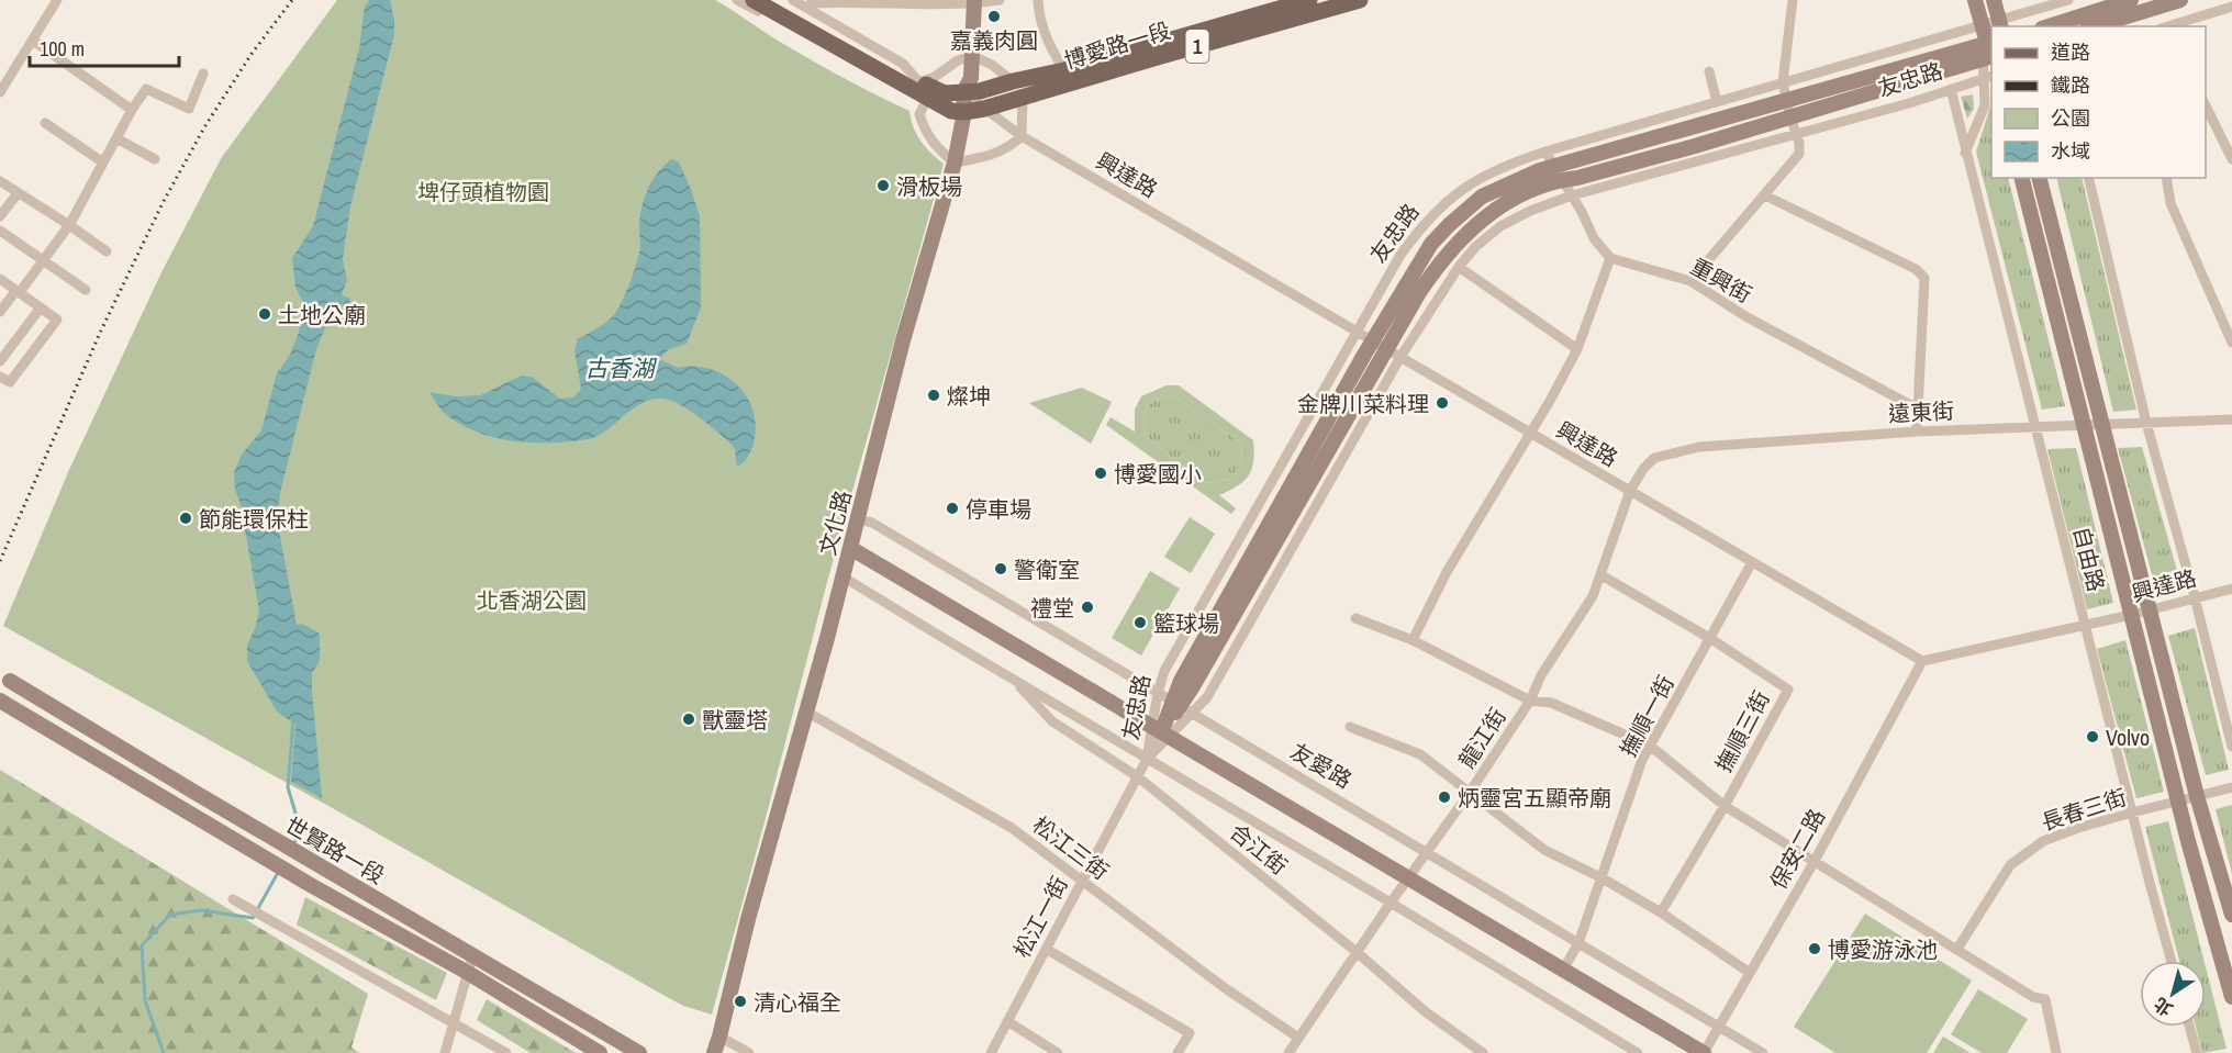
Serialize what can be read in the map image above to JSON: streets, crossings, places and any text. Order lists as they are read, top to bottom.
{
  "streets": {
    "main road": ["博愛路一段", "1"],
    "street": [
      "友忠路",
      "興達路",
      "重興街",
      "遠東街",
      "文化路",
      "自由路",
      "撫順一街",
      "撫順三街",
      "龍江街",
      "友愛路",
      "長春三街",
      "松江三街",
      "合江街",
      "保安二路",
      "世賢路一段",
      "松江一街"
    ]
  },
  "crossings": [
    ["博愛路一段", "1"],
    ["博愛路一段", "興達路"],
    ["博愛路一段", "文化路"],
    ["友忠路", "興達路"],
    ["友忠路", "自由路"],
    ["友忠路", "友愛路"],
    ["友忠路", "松江一街"],
    ["興達路", "遠東街"],
    ["興達路", "文化路"],
    ["興達路", "自由路"],
    ["興達路", "撫順一街"],
    ["興達路", "龍江街"],
    ["興達路", "保安二路"],
    ["遠東街", "自由路"],
    ["遠東街", "龍江街"],
    ["文化路", "友愛路"],
    ["文化路", "松江三街"],
    ["自由路", "長春三街"],
    ["撫順一街", "撫順三街"],
    ["撫順一街", "友愛路"],
    ["撫順三街", "龍江街"],
    ["龍江街", "友愛路"],
    ["龍江街", "松江三街"],
    ["龍江街", "合江街"],
    ["友愛路", "保安二路"],
    ["松江三街", "松江一街"],
    ["合江街", "松江一街"]
  ],
  "water": ["古香湖"],
  "parks": ["埤仔頭植物園", "北香湖公園"],
  "places": [
    "嘉義肉圓",
    "滑板場",
    "土地公廟",
    "燦坤",
    "金牌川菜料理",
    "博愛國小",
    "停車場",
    "節能環保柱",
    "警衛室",
    "禮堂",
    "籃球場",
    "獸靈塔",
    "Volvo",
    "炳靈宮五顯帝廟",
    "博愛游泳池",
    "清心福全"
  ],
  "legend": [
    "道路",
    "鐵路",
    "公園",
    "水域"
  ],
  "scale_bar": "100 m",
  "north": "bottom left"
}
